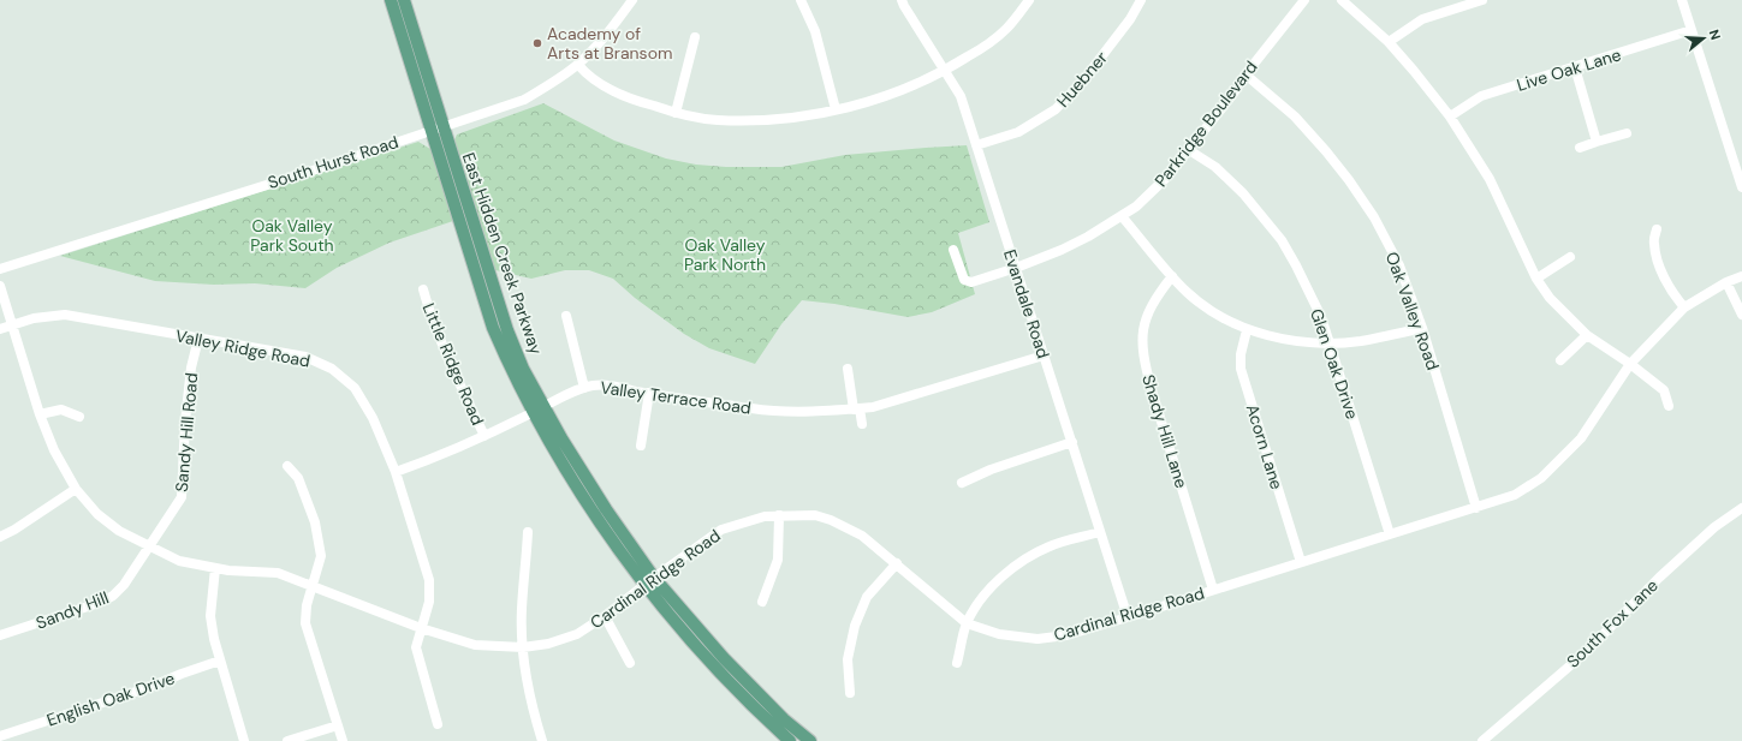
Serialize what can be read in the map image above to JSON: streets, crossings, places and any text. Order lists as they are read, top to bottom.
{
  "streets": {
    "main road": ["East Hidden Creek Parkway"],
    "street": [
      "Live Oak Lane",
      "Huebner",
      "Parkridge Boulevard",
      "South Hurst Road",
      "Evandale Road",
      "Oak Valley Road",
      "Valley Ridge Road",
      "Little Ridge Road",
      "Glen Oak Drive",
      "Valley Terrace Road",
      "Shady Hill Lane",
      "Sandy Hill Road",
      "Acorn Lane",
      "Cardinal Ridge Road",
      "Sandy Hill",
      "South Fox Lane",
      "English Oak Drive"
    ]
  },
  "crossings": [
    ["Huebner", "Evandale Road"],
    ["Parkridge Boulevard", "Evandale Road"],
    ["Parkridge Boulevard", "Oak Valley Road"],
    ["Parkridge Boulevard", "Glen Oak Drive"],
    ["South Hurst Road", "East Hidden Creek Parkway"],
    ["East Hidden Creek Parkway", "Valley Terrace Road"],
    ["East Hidden Creek Parkway", "Cardinal Ridge Road"],
    ["Evandale Road", "Valley Terrace Road"],
    ["Evandale Road", "Cardinal Ridge Road"],
    ["Oak Valley Road", "Cardinal Ridge Road"],
    ["Valley Ridge Road", "Valley Terrace Road"],
    ["Valley Ridge Road", "Sandy Hill Road"],
    ["Valley Ridge Road", "Cardinal Ridge Road"],
    ["Little Ridge Road", "Valley Terrace Road"],
    ["Glen Oak Drive", "Cardinal Ridge Road"],
    ["Shady Hill Lane", "Cardinal Ridge Road"],
    ["Sandy Hill Road", "Cardinal Ridge Road"],
    ["Sandy Hill Road", "Sandy Hill"],
    ["Acorn Lane", "Cardinal Ridge Road"],
    ["Cardinal Ridge Road", "Sandy Hill"]
  ],
  "parks": ["Oak Valley Park South", "Oak Valley Park North"],
  "places": ["Academy of Arts at Bransom"],
  "north": "right"
}
